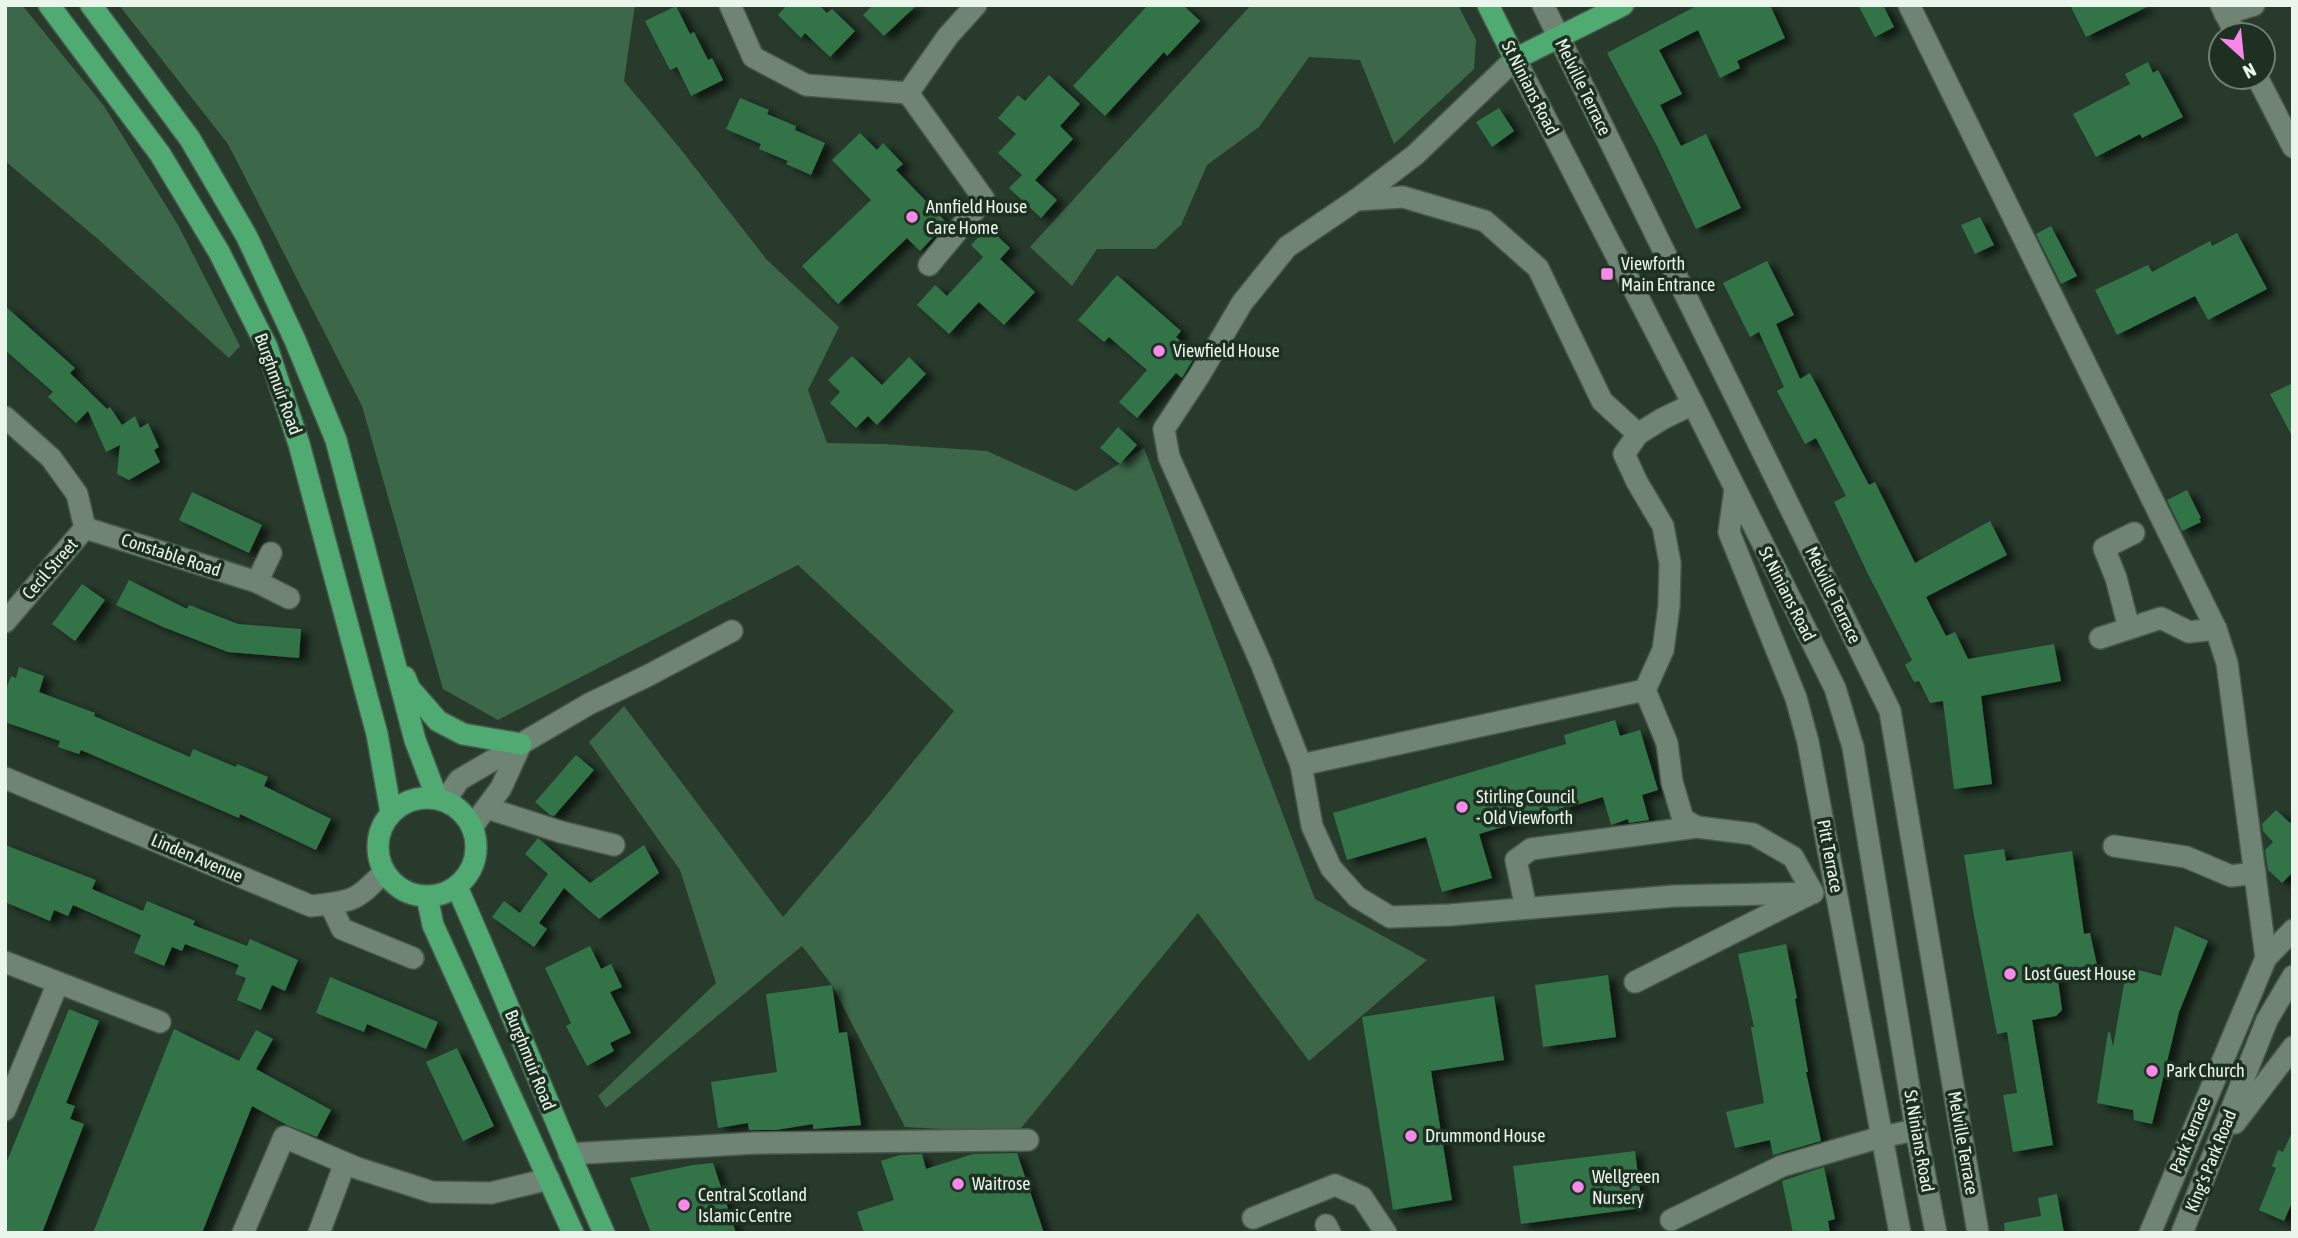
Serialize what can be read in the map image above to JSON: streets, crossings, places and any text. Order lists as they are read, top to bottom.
{
  "streets": {
    "main road": ["St Ninians Road", "Burghmuir Road"],
    "street": [
      "Melville Terrace",
      "Constable Road",
      "Cecil Street",
      "Pitt Terrace",
      "Linden Avenue",
      "Park Terrace",
      "King's Park Road"
    ]
  },
  "crossings": [
    ["St Ninians Road", "Pitt Terrace"],
    ["Burghmuir Road", "Linden Avenue"],
    ["Constable Road", "Cecil Street"]
  ],
  "places": {
    "other": [
      "Annfield House Care Home",
      "Viewfield House",
      "Stirling Council - Old Viewforth",
      "Lost Guest House",
      "Park Church",
      "Drummond House",
      "Waitrose",
      "Wellgreen Nursery",
      "Central Scotland Islamic Centre"
    ],
    "transit": ["Viewforth Main Entrance"]
  },
  "north": "bottom right"
}
